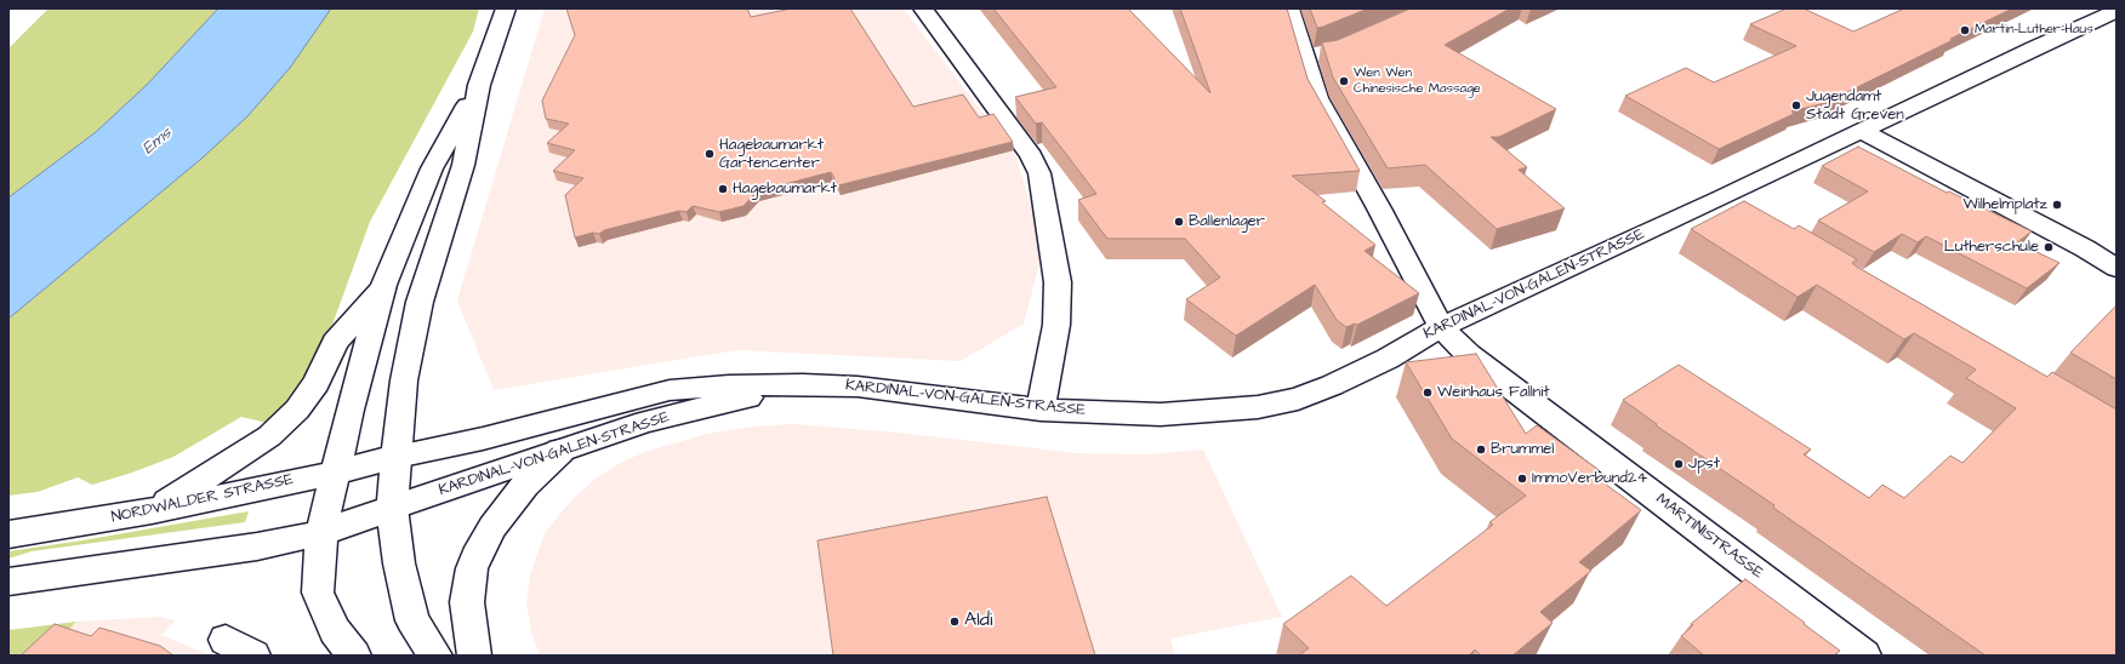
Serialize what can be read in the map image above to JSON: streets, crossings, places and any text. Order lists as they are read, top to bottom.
{
  "streets": {
    "street": ["KARDINAL-VON-GALEN-STRASSE", "NORDWALDER STRASSE", "MARTINISTRASSE"]
  },
  "crossings": [
    ["KARDINAL-VON-GALEN-STRASSE", "NORDWALDER STRASSE"],
    ["KARDINAL-VON-GALEN-STRASSE", "MARTINISTRASSE"]
  ],
  "water": ["Ems"],
  "places": [
    "Martin-Luther-Haus",
    "Wen Wen Chinesische Massage",
    "Jugendamt Stadt Greven",
    "Hagebaumarkt Gartencenter",
    "Hagebaumarkt",
    "Wilhelmplatz",
    "Ballenlager",
    "Lutherschule",
    "Weinhaus Fallnit",
    "Brummel",
    "Jpst",
    "ImmoVerbund24",
    "Aldi"
  ]
}
